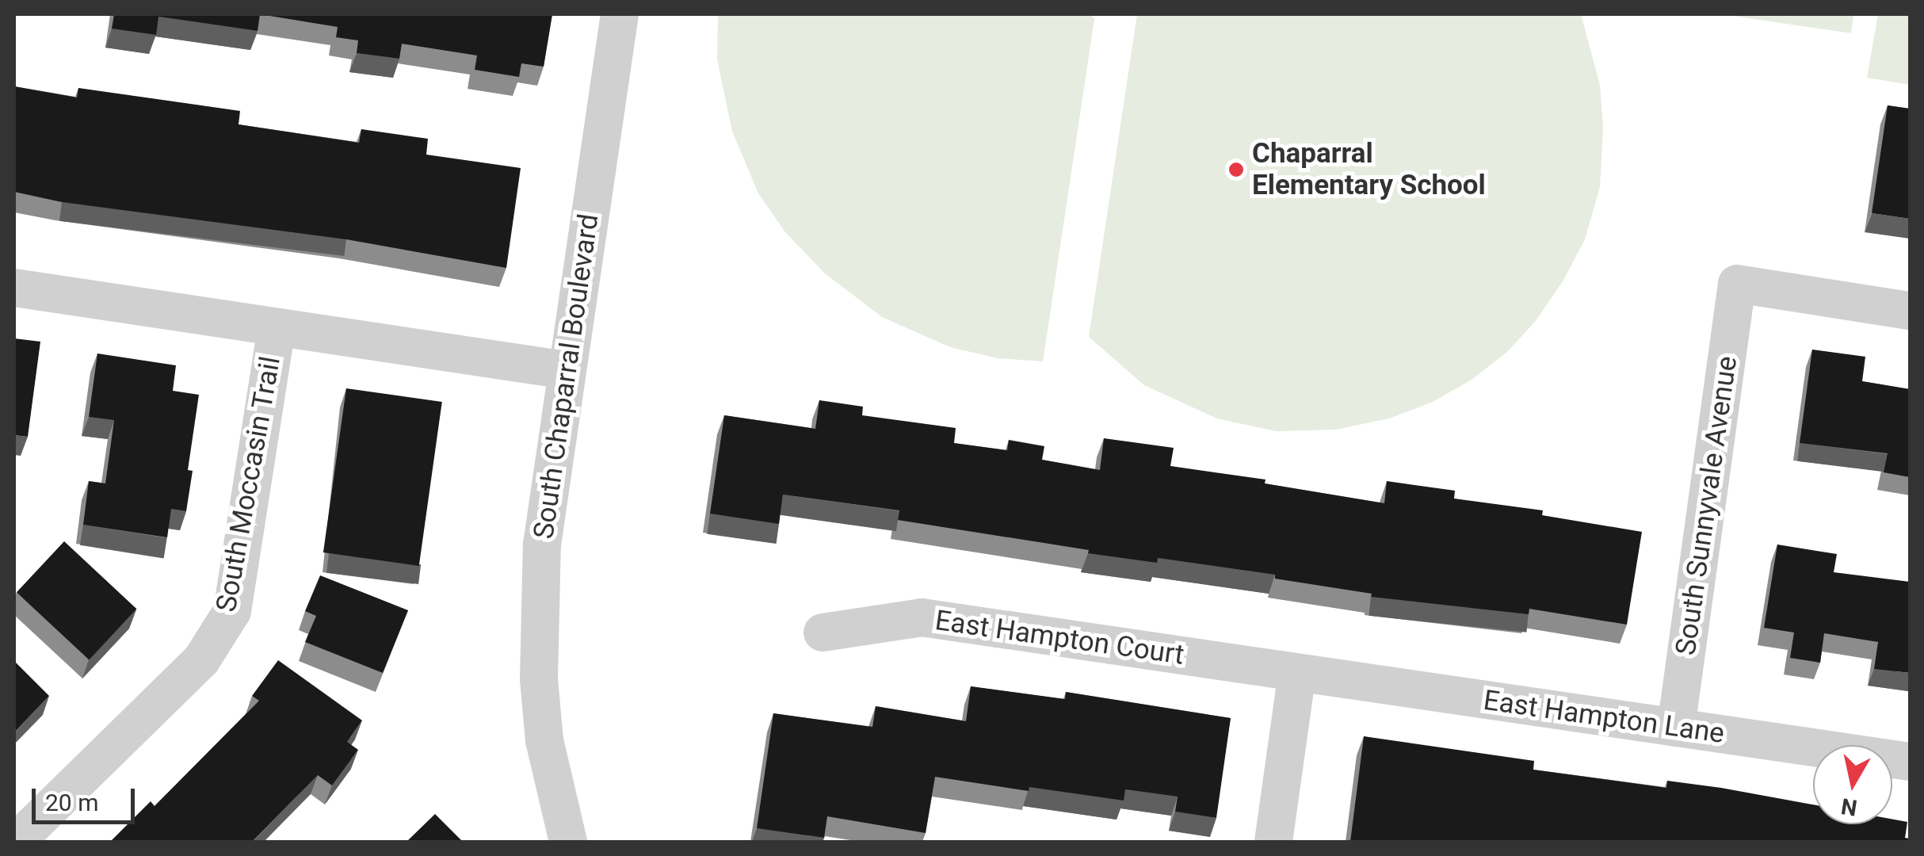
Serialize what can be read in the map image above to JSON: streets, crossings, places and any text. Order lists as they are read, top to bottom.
{
  "streets": {
    "street": [
      "South Chaparral Boulevard",
      "South Moccasin Trail",
      "South Sunnyvale Avenue",
      "East Hampton Court",
      "East Hampton Lane"
    ]
  },
  "crossings": [
    ["South Sunnyvale Avenue", "East Hampton Lane"],
    ["East Hampton Court", "East Hampton Lane"]
  ],
  "places": ["Chaparral Elementary School"],
  "scale_bar": "20 m",
  "north": "bottom"
}
